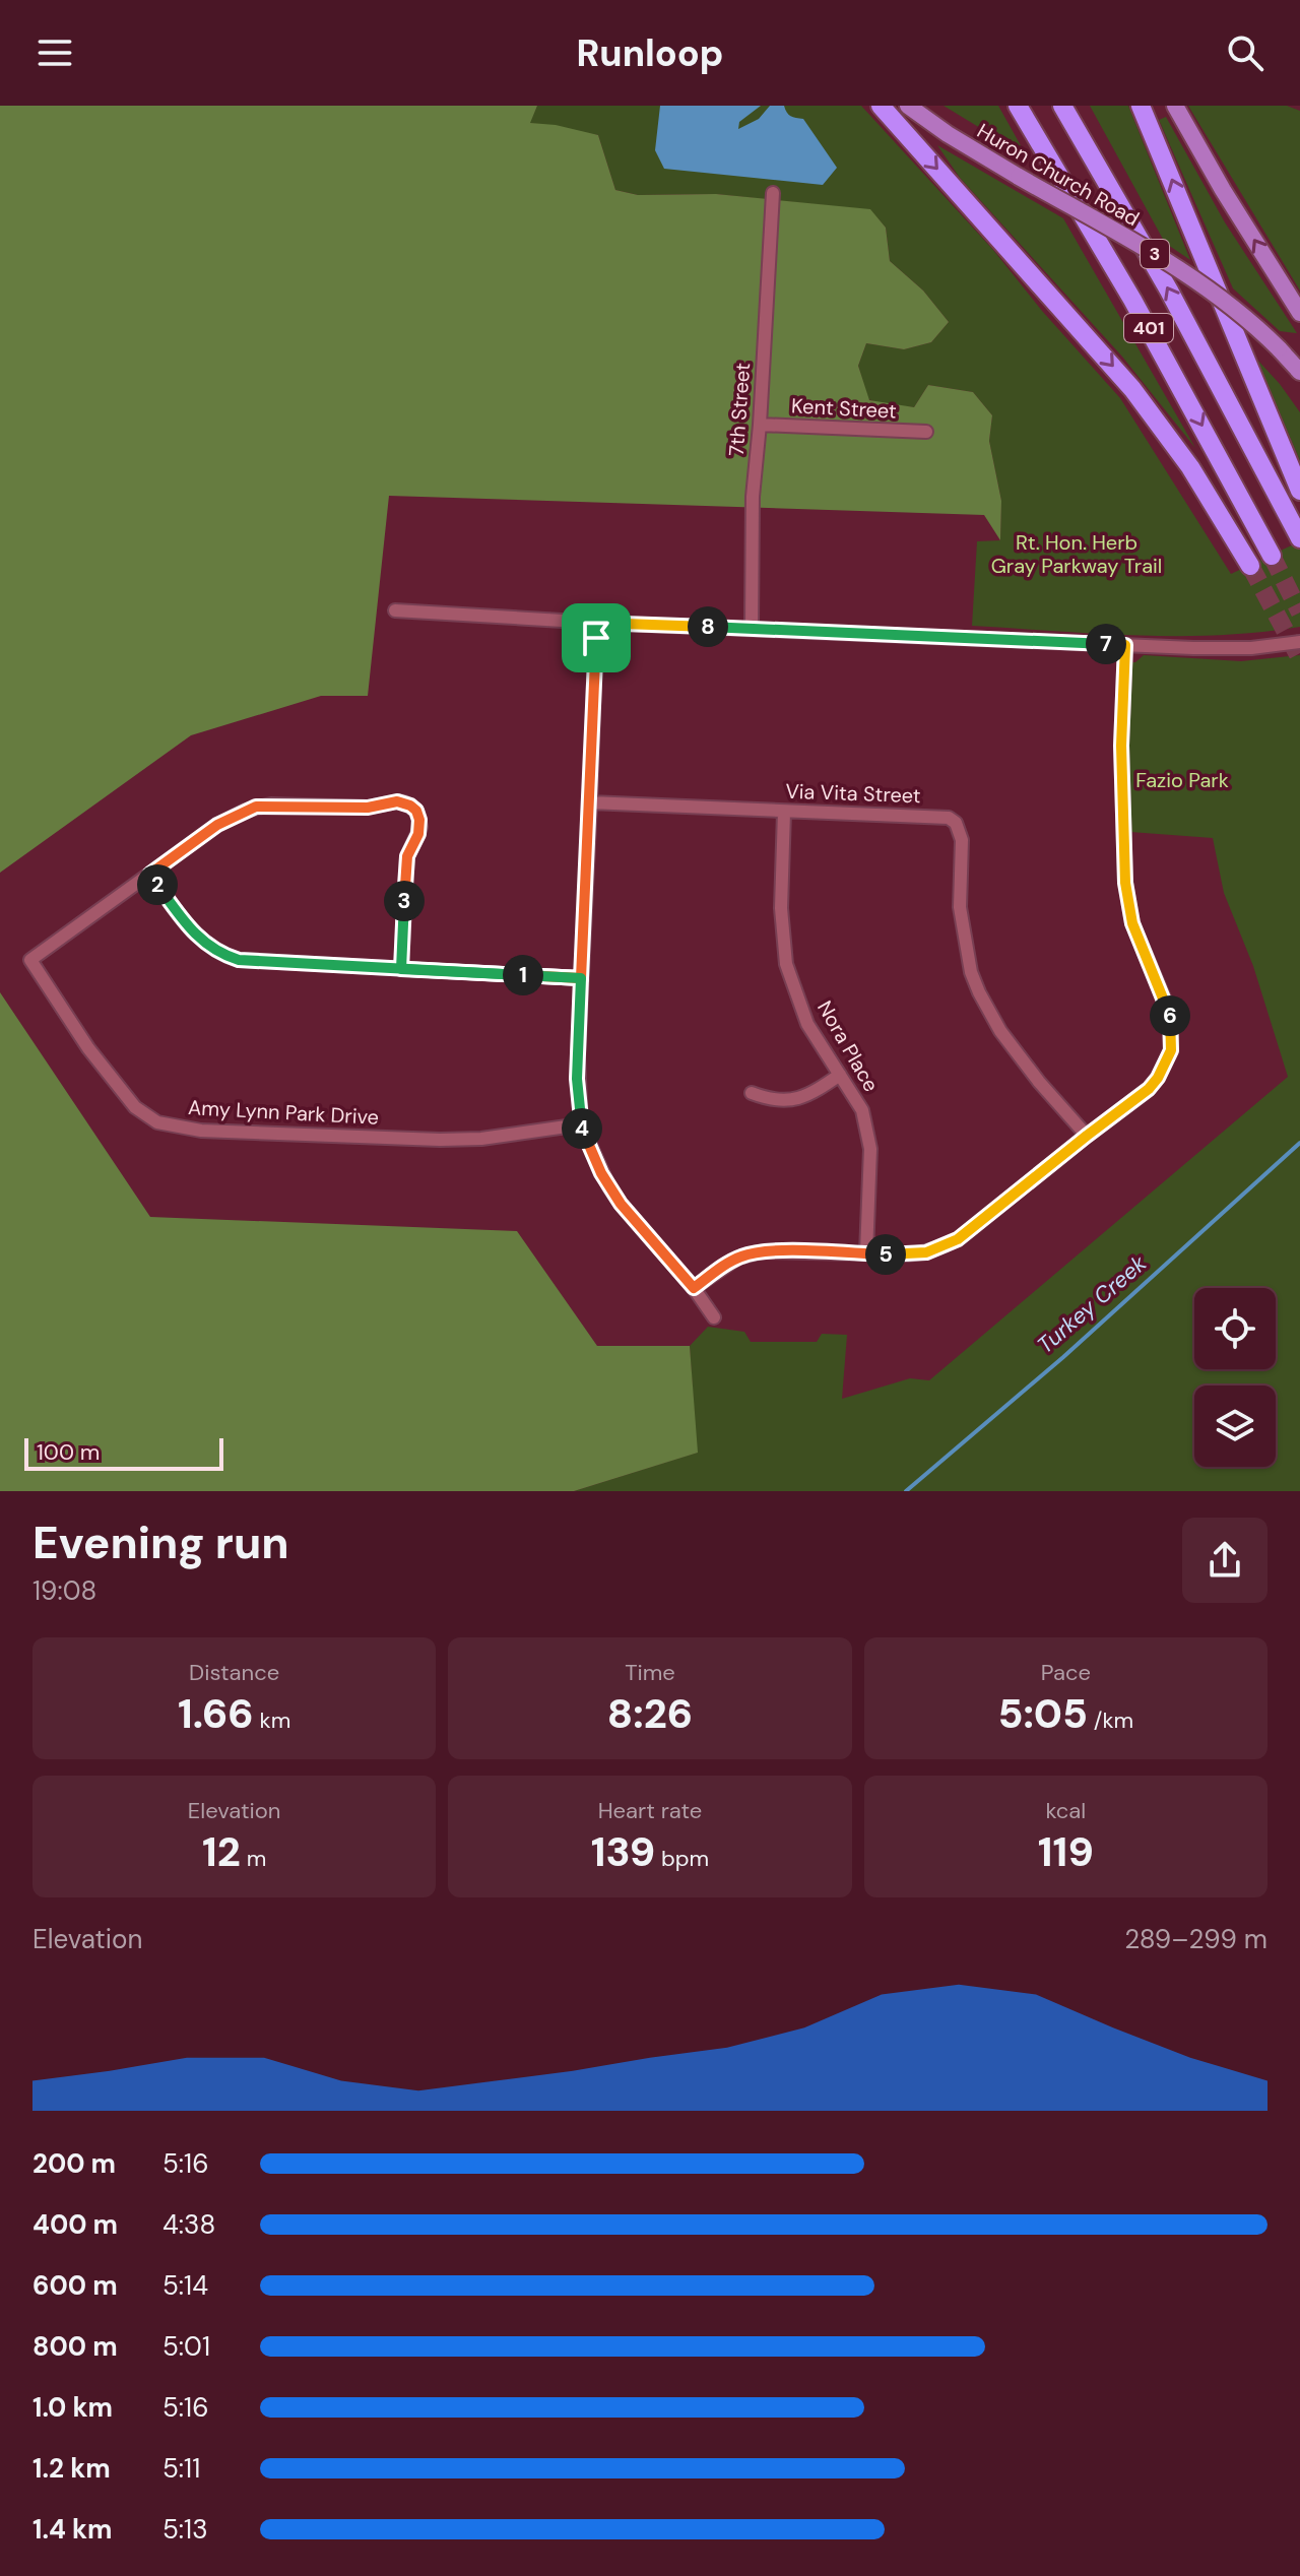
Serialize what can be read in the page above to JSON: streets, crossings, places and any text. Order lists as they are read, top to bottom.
{
  "streets": {
    "highway": ["401"],
    "main road": ["Huron Church Road", "3"],
    "street": [
      "Kent Street",
      "7th Street",
      "Via Vita Street",
      "Nora Place",
      "Amy Lynn Park Drive"
    ]
  },
  "crossings": [
    ["Kent Street", "7th Street"],
    ["Via Vita Street", "Nora Place"]
  ],
  "water": ["Turkey Creek"],
  "parks": ["Rt. Hon. Herb Gray Parkway Trail", "Fazio Park"],
  "scale_bar": "100 m",
  "page": {
    "header": "Runloop",
    "pins": [
      "8",
      "7",
      "2",
      "3",
      "1",
      "6",
      "4",
      "5"
    ],
    "scale": "100 m",
    "heading": ["Evening run", "19:08"],
    "stats": [
      ["Distance", "1.66 km"],
      ["Time", "8:26"],
      ["Pace", "5:05 /km"],
      ["Elevation", "12 m"],
      ["Heart rate", "139 bpm"],
      ["kcal", "119"]
    ],
    "chart": ["Elevation", "289–299 m"],
    "list": [
      {
        "name": "200 m",
        "note": "5:16"
      },
      {
        "name": "400 m",
        "note": "4:38"
      },
      {
        "name": "600 m",
        "note": "5:14"
      },
      {
        "name": "800 m",
        "note": "5:01"
      },
      {
        "name": "1.0 km",
        "note": "5:16"
      },
      {
        "name": "1.2 km",
        "note": "5:11"
      },
      {
        "name": "1.4 km",
        "note": "5:13"
      }
    ]
  }
}
